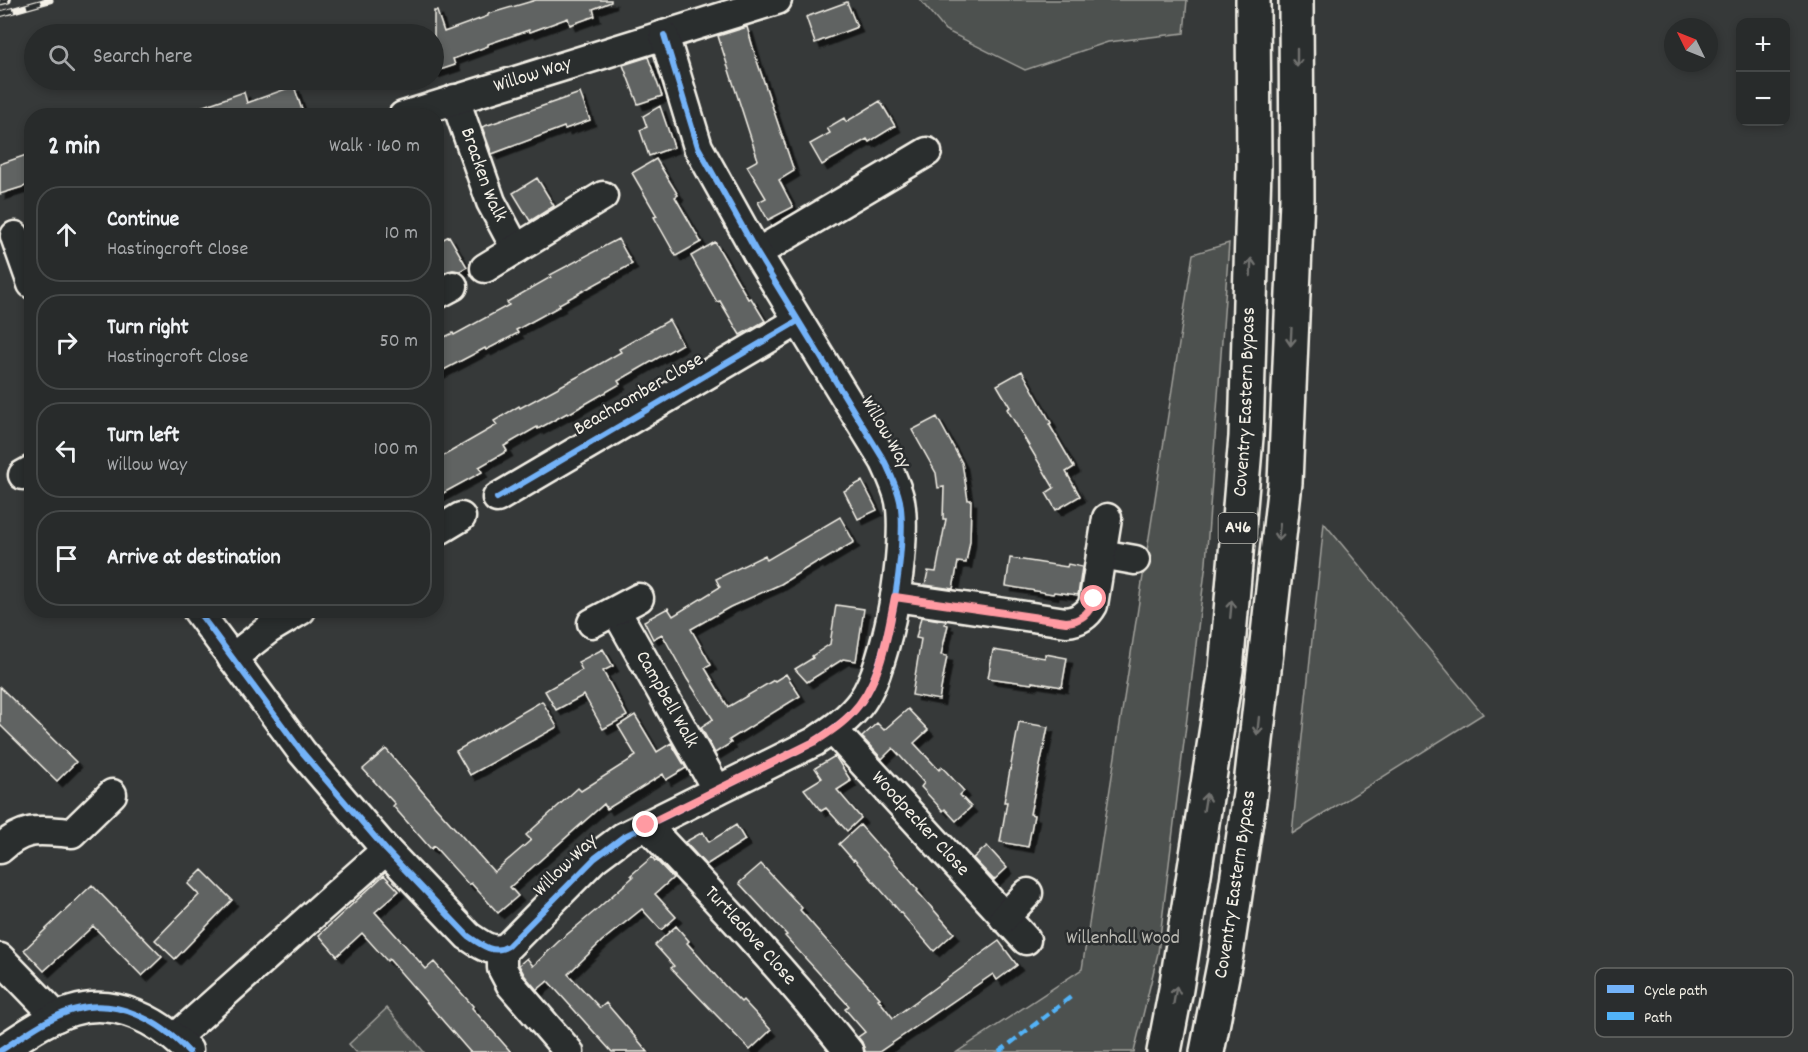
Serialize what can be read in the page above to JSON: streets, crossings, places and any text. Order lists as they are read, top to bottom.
{
  "streets": {
    "highway": ["Coventry Eastern Bypass", "A46"],
    "street": [
      "Willow Way",
      "Bracken Walk",
      "Beachcomber Close",
      "Campbell Walk",
      "Woodpecker Close",
      "Turtledove Close"
    ]
  },
  "crossings": [
    ["Willow Way", "Bracken Walk"],
    ["Willow Way", "Beachcomber Close"],
    ["Willow Way", "Campbell Walk"],
    ["Willow Way", "Woodpecker Close"],
    ["Willow Way", "Turtledove Close"]
  ],
  "parks": ["Willenhall Wood"],
  "legend": ["Cycle path", "Path"],
  "north": "top left",
  "page": {
    "map_buttons": ["+", "−"],
    "search": "Search here",
    "heading": ["2 min", "Walk · 160 m"],
    "list": [
      ["Continue", "Hastingcroft Close", "10 m"],
      ["Turn right", "Hastingcroft Close", "50 m"],
      ["Turn left", "Willow Way", "100 m"],
      "Arrive at destination"
    ]
  }
}
